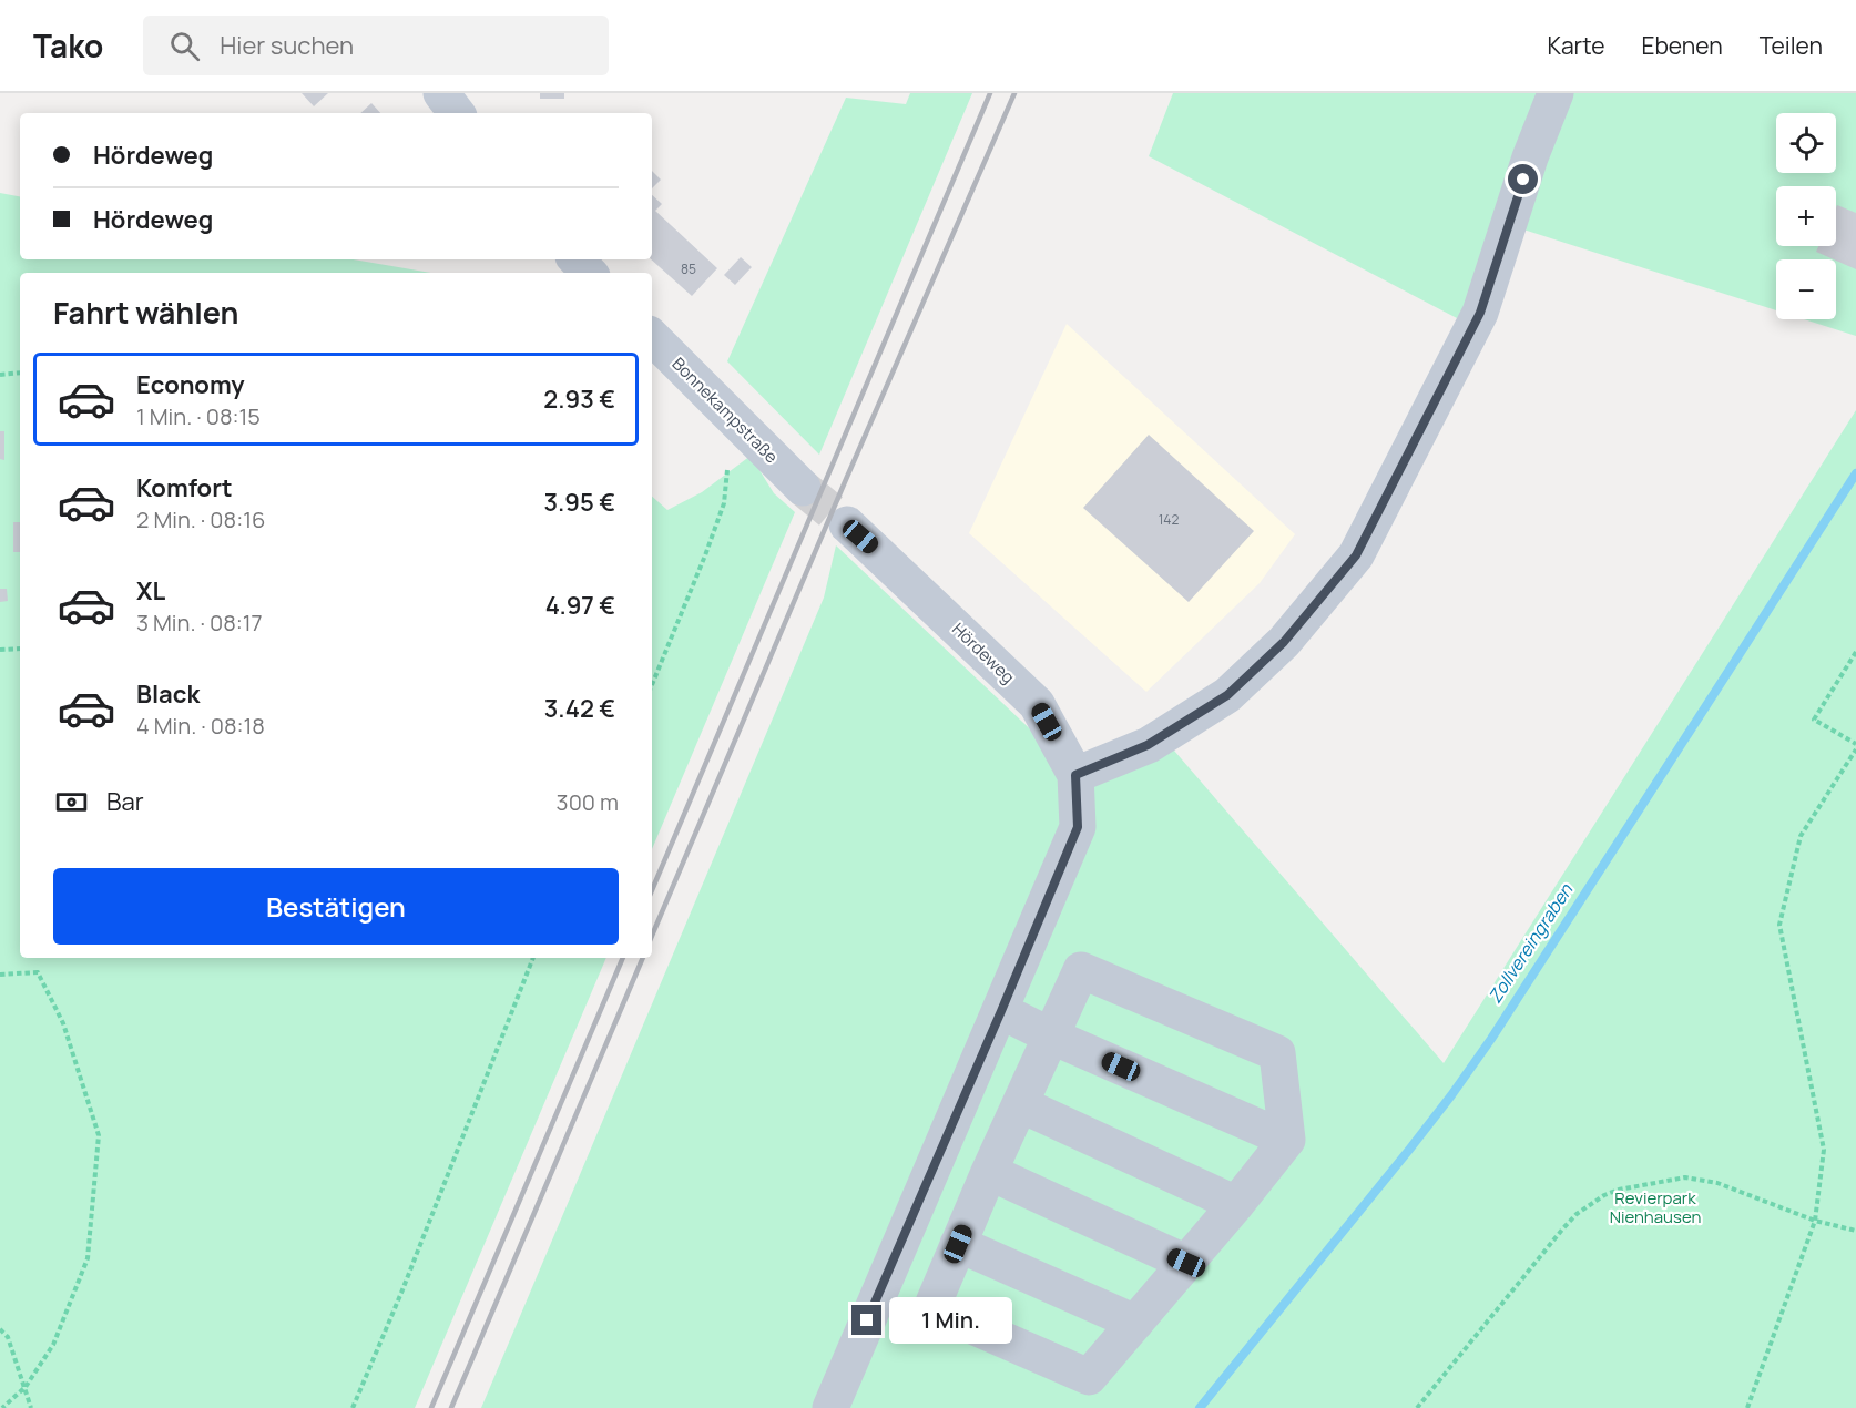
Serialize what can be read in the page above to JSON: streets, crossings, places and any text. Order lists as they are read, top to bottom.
{
  "streets": {
    "street": ["Bonnekampstraße", "Hördeweg"]
  },
  "water": ["Zollvereingraben"],
  "parks": ["Revierpark Nienhausen"],
  "house_numbers": ["85", "142"],
  "page": {
    "header": "Tako",
    "search": "Hier suchen",
    "nav": ["Karte", "Ebenen", "Teilen"],
    "map_buttons": ["+", "−"],
    "banner": ["Hördeweg", "Hördeweg"],
    "heading": "Fahrt wählen",
    "list": [
      {
        "name": "Economy",
        "note": "1 Min. · 08:15",
        "value": "2.93 €"
      },
      {
        "name": "Komfort",
        "note": "2 Min. · 08:16",
        "value": "3.95 €"
      },
      {
        "name": "XL",
        "note": "3 Min. · 08:17",
        "value": "4.97 €"
      },
      {
        "name": "Black",
        "note": "4 Min. · 08:18",
        "value": "3.42 €"
      }
    ],
    "pay": ["Bar", "300 m"],
    "buttons": "Bestätigen",
    "bubble": "1 Min."
  }
}
